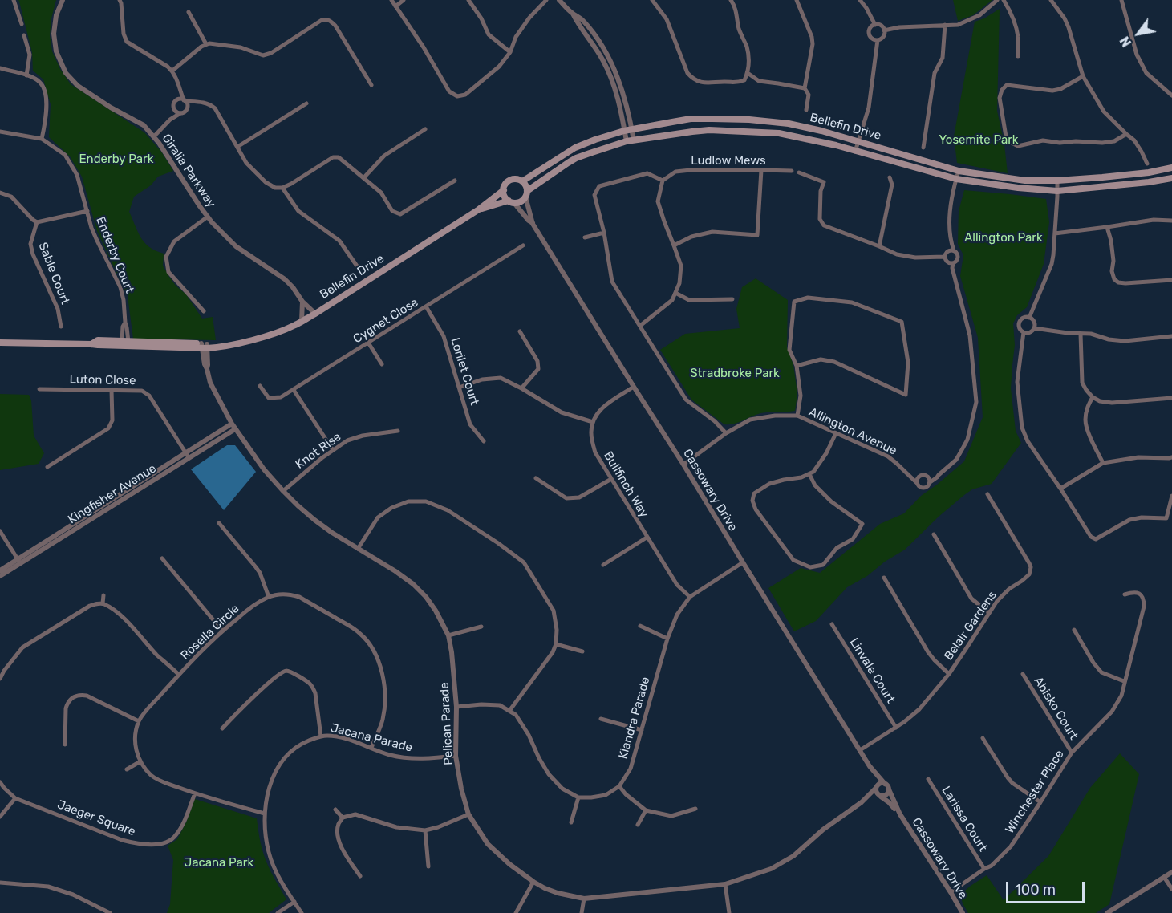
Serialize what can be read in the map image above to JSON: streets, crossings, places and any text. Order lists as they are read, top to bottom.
{
  "streets": {
    "main road": ["Bellefin Drive"],
    "street": [
      "Ludlow Mews",
      "Giralia Parkway",
      "Enderby Court",
      "Sable Court",
      "Cygnet Close",
      "Lorilet Court",
      "Luton Close",
      "Allington Avenue",
      "Knot Rise",
      "Bullfinch Way",
      "Cassowary Drive",
      "Kingfisher Avenue",
      "Belair Gardens",
      "Rosella Circle",
      "Linvale Court",
      "Abisko Court",
      "Kiandra Parade",
      "Pelican Parade",
      "Jacana Parade",
      "Winchester Place",
      "Jaeger Square",
      "Larissa Court"
    ]
  },
  "crossings": [
    ["Bellefin Drive", "Giralia Parkway"],
    ["Bellefin Drive", "Enderby Court"],
    ["Bellefin Drive", "Cassowary Drive"],
    ["Bellefin Drive", "Pelican Parade"],
    ["Cygnet Close", "Lorilet Court"],
    ["Luton Close", "Kingfisher Avenue"],
    ["Allington Avenue", "Cassowary Drive"],
    ["Knot Rise", "Pelican Parade"],
    ["Bullfinch Way", "Kiandra Parade"],
    ["Cassowary Drive", "Belair Gardens"],
    ["Cassowary Drive", "Kiandra Parade"],
    ["Cassowary Drive", "Pelican Parade"],
    ["Cassowary Drive", "Winchester Place"],
    ["Kingfisher Avenue", "Pelican Parade"],
    ["Belair Gardens", "Linvale Court"],
    ["Rosella Circle", "Jacana Parade"],
    ["Abisko Court", "Winchester Place"],
    ["Pelican Parade", "Jacana Parade"],
    ["Winchester Place", "Larissa Court"]
  ],
  "parks": [
    "Yosemite Park",
    "Enderby Park",
    "Allington Park",
    "Stradbroke Park",
    "Jacana Park"
  ],
  "scale_bar": "100 m",
  "north": "bottom left"
}
